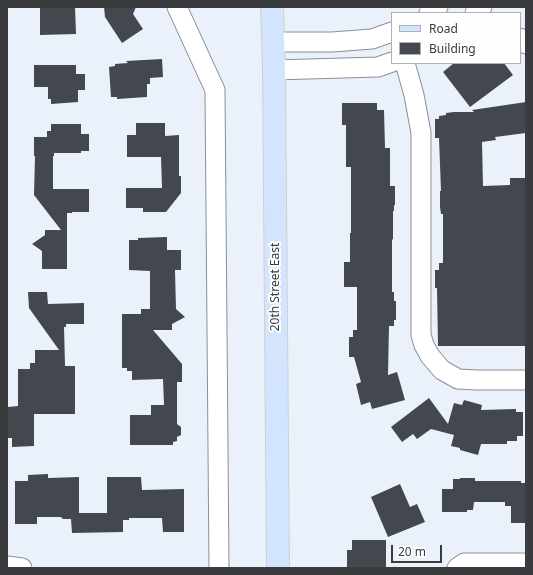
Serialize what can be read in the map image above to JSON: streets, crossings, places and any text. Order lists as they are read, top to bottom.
{
  "streets": {
    "main road": ["20th Street East"]
  },
  "legend": ["Road", "Building"],
  "scale_bar": "20 m"
}
